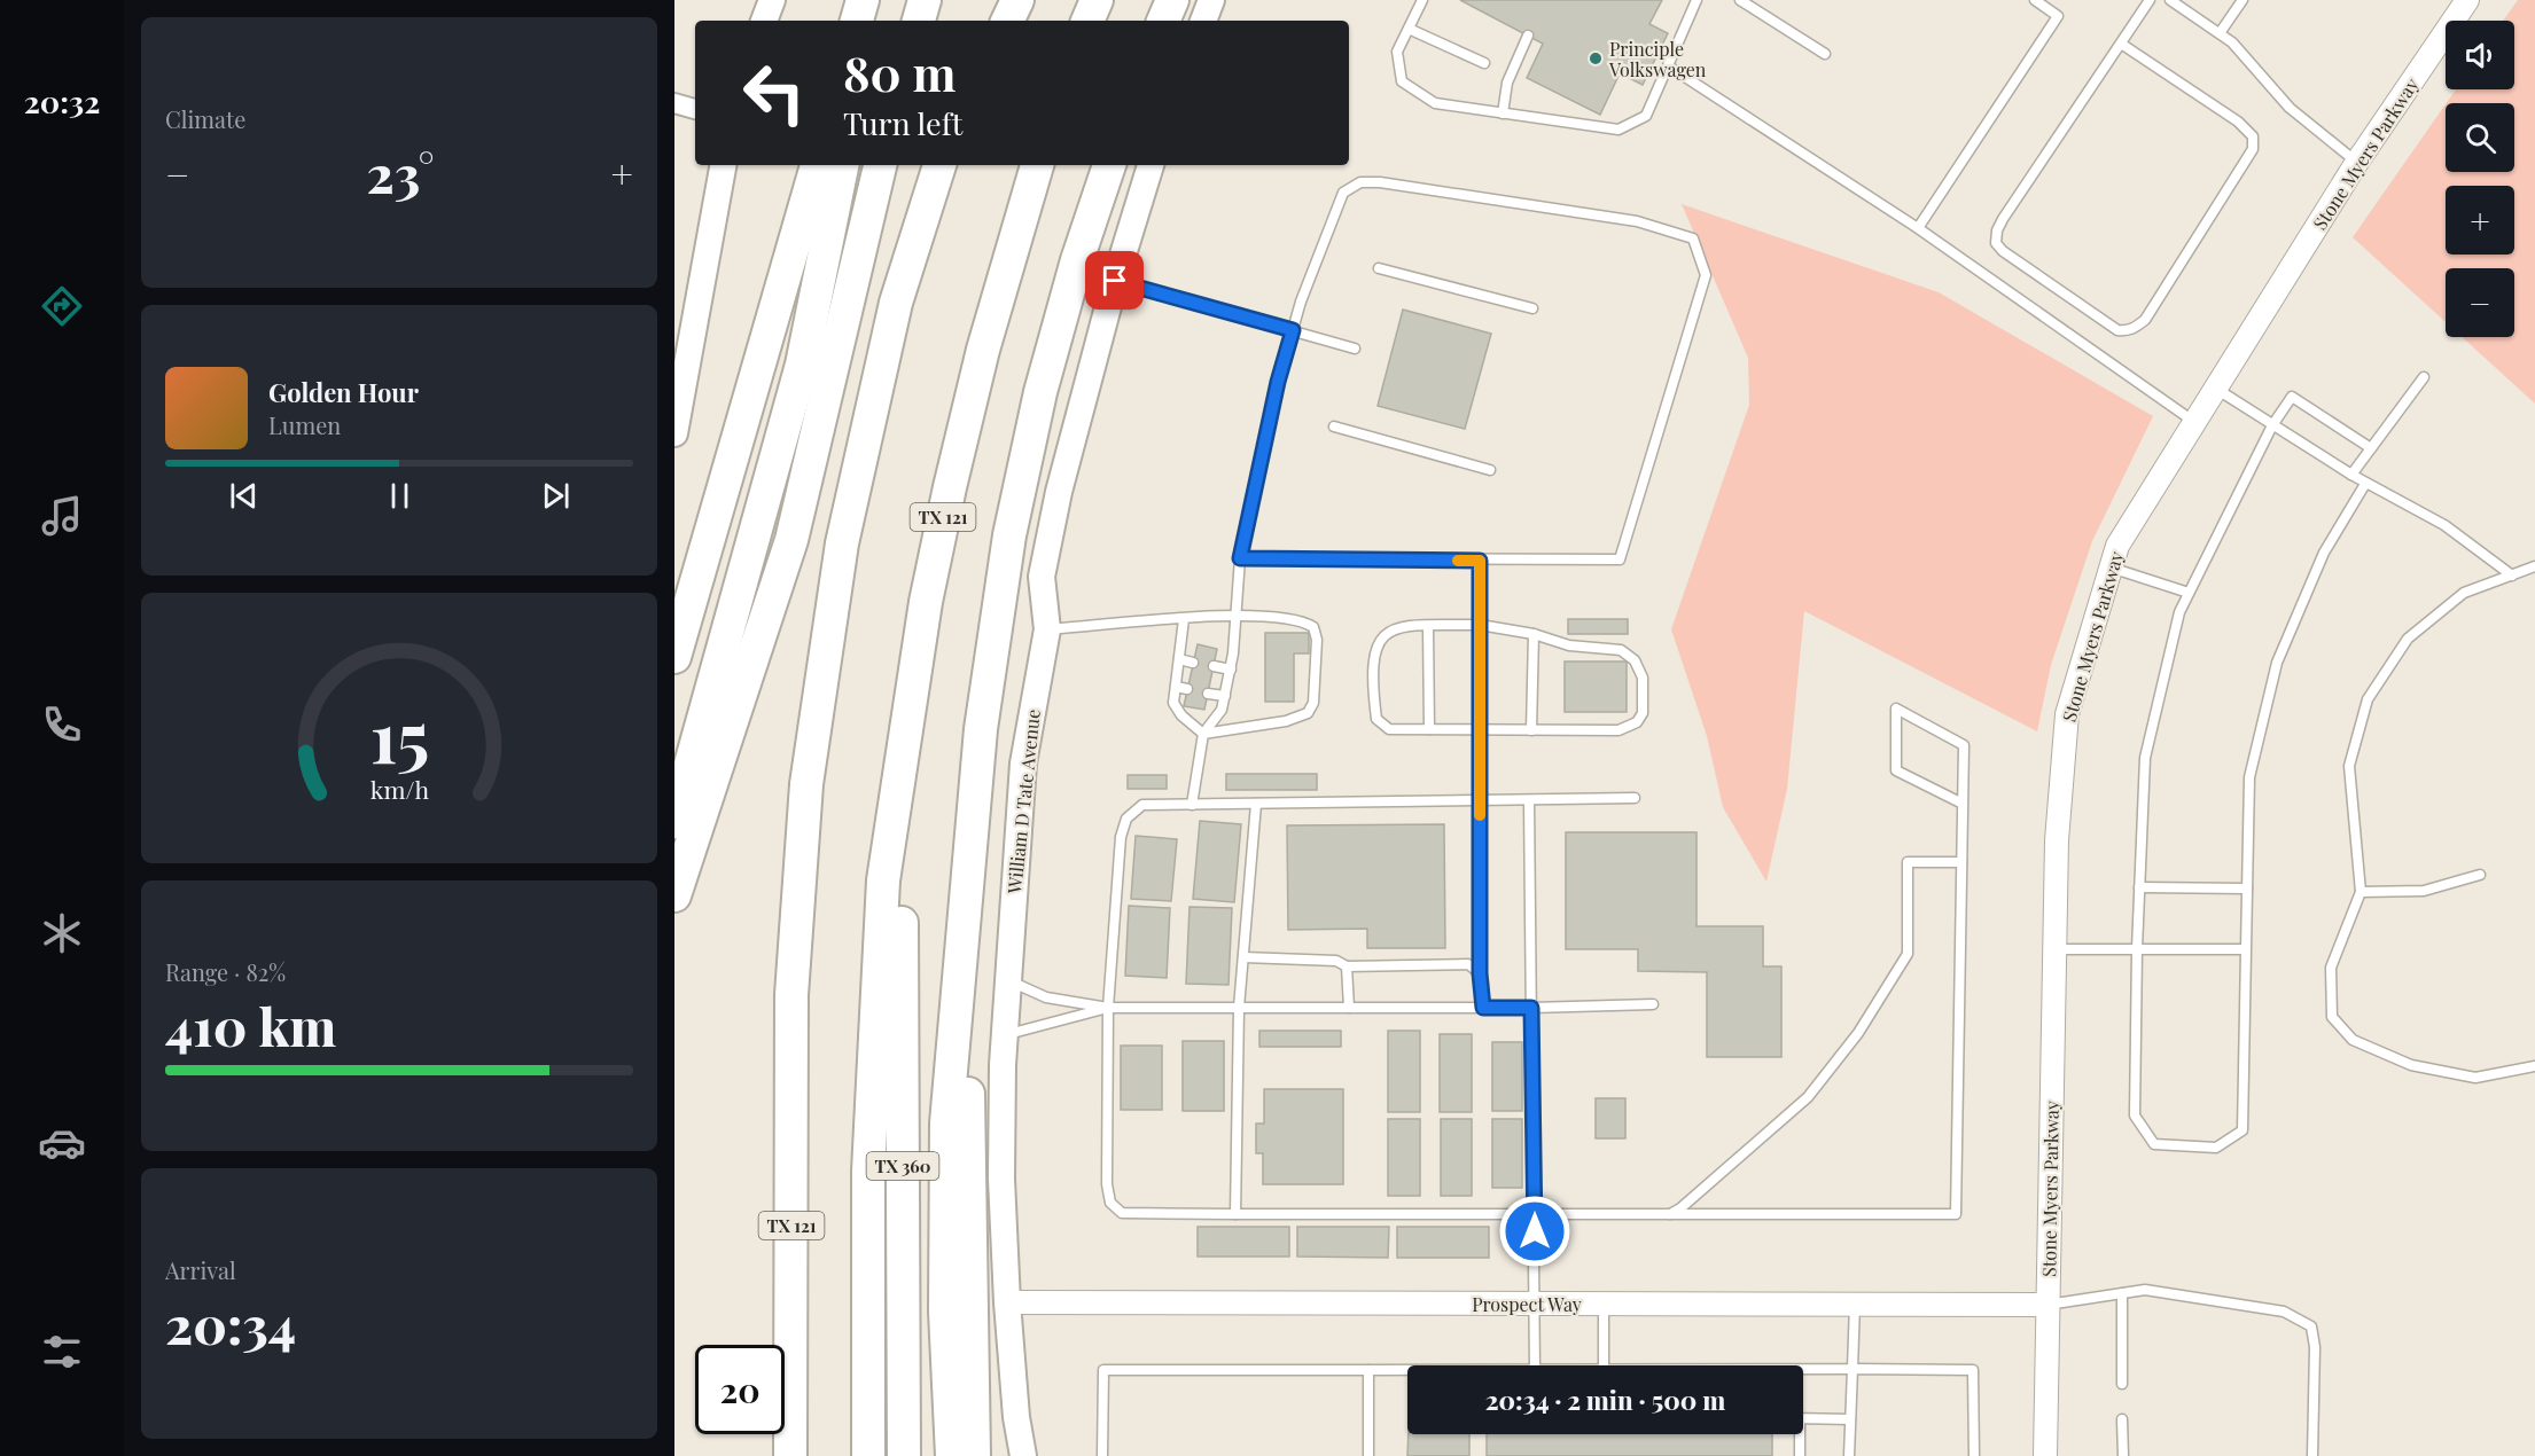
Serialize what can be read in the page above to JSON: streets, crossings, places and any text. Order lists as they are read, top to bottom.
{
  "streets": {
    "highway": ["TX 121", "TX 360"],
    "main road": ["William D Tate Avenue"],
    "street": ["Stone Myers Parkway", "Prospect Way"]
  },
  "crossings": [
    ["Stone Myers Parkway", "Prospect Way"],
    ["TX 121", "TX 360"],
    ["William D Tate Avenue", "Prospect Way"]
  ],
  "places": ["Principle Volkswagen"],
  "page": {
    "tabs": "20:32",
    "tile": [
      "Climate",
      ["Range · 82%", "410 km"],
      ["Arrival", "20:34"]
    ],
    "map_buttons": ["+", "−"],
    "turn": ["80 m", "Turn left"],
    "heat": ["−", "23°", "+"],
    "song": ["Golden Hour", "Lumen"],
    "limit": "20",
    "trip": "20:34 · 2 min · 500 m",
    "gauge": ["15", "km/h"]
  }
}
